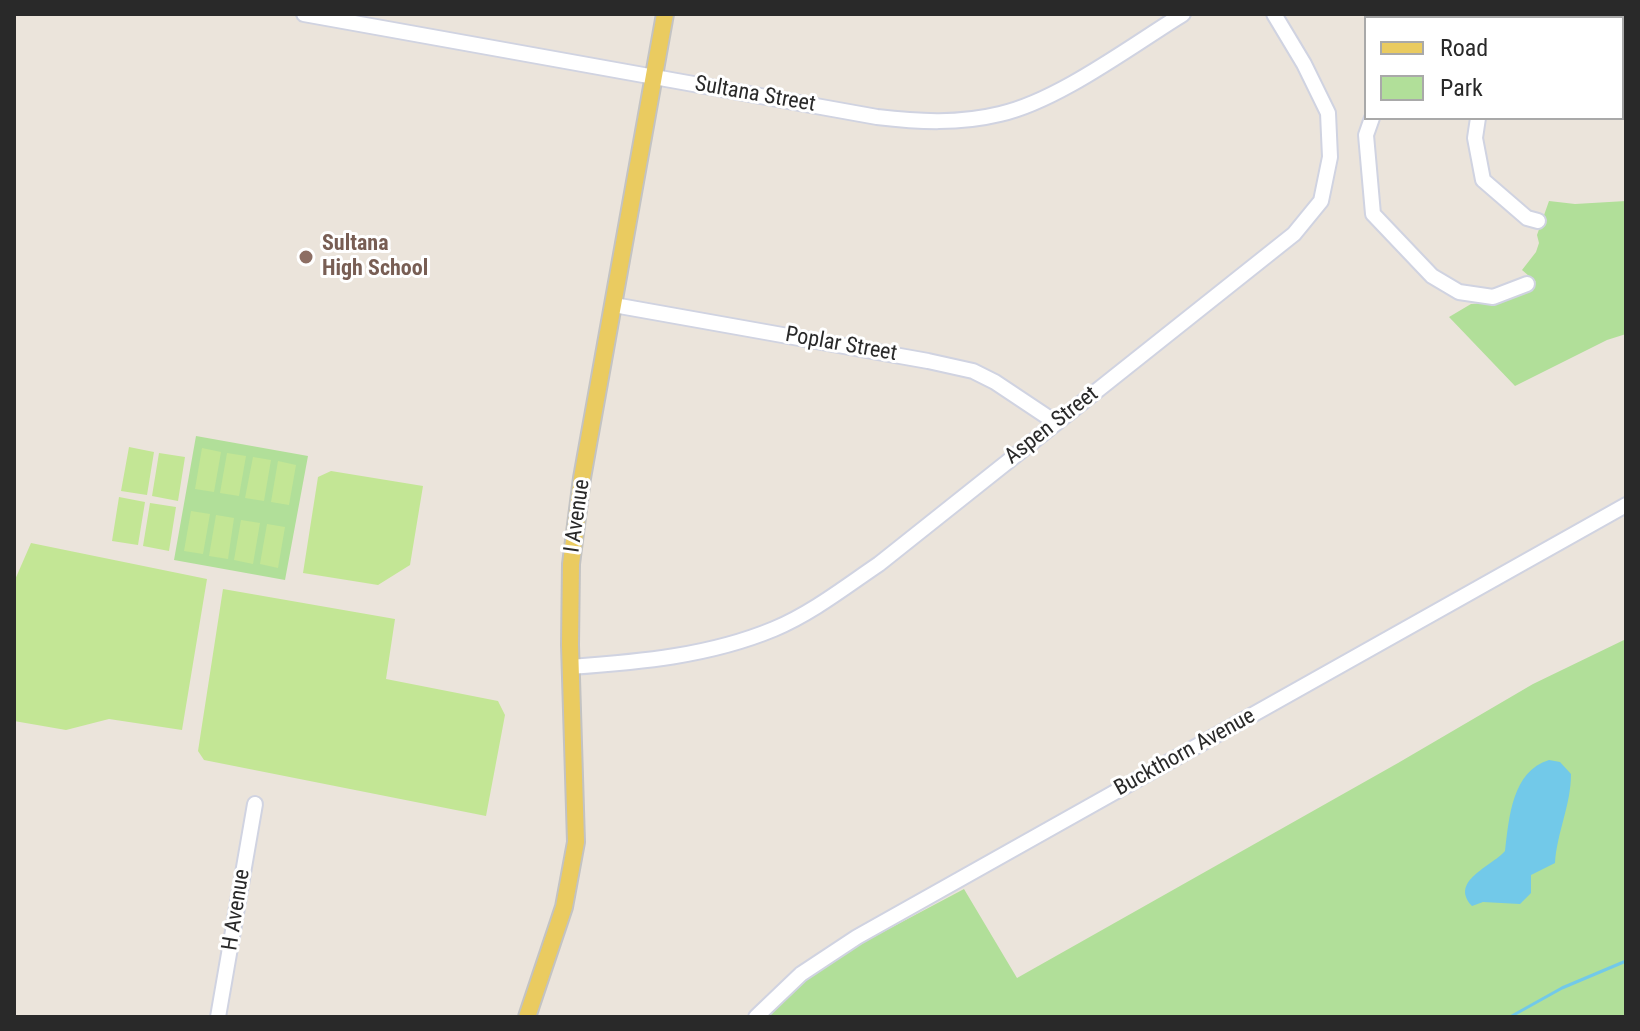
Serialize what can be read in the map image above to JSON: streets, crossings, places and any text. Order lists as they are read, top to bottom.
{
  "streets": {
    "main road": ["I Avenue"],
    "street": [
      "Sultana Street",
      "Poplar Street",
      "Aspen Street",
      "Buckthorn Avenue",
      "H Avenue"
    ]
  },
  "crossings": [
    ["Sultana Street", "I Avenue"],
    ["Poplar Street", "Aspen Street"],
    ["Poplar Street", "I Avenue"],
    ["Aspen Street", "I Avenue"]
  ],
  "places": ["Sultana High School"],
  "legend": ["Road", "Park"]
}
